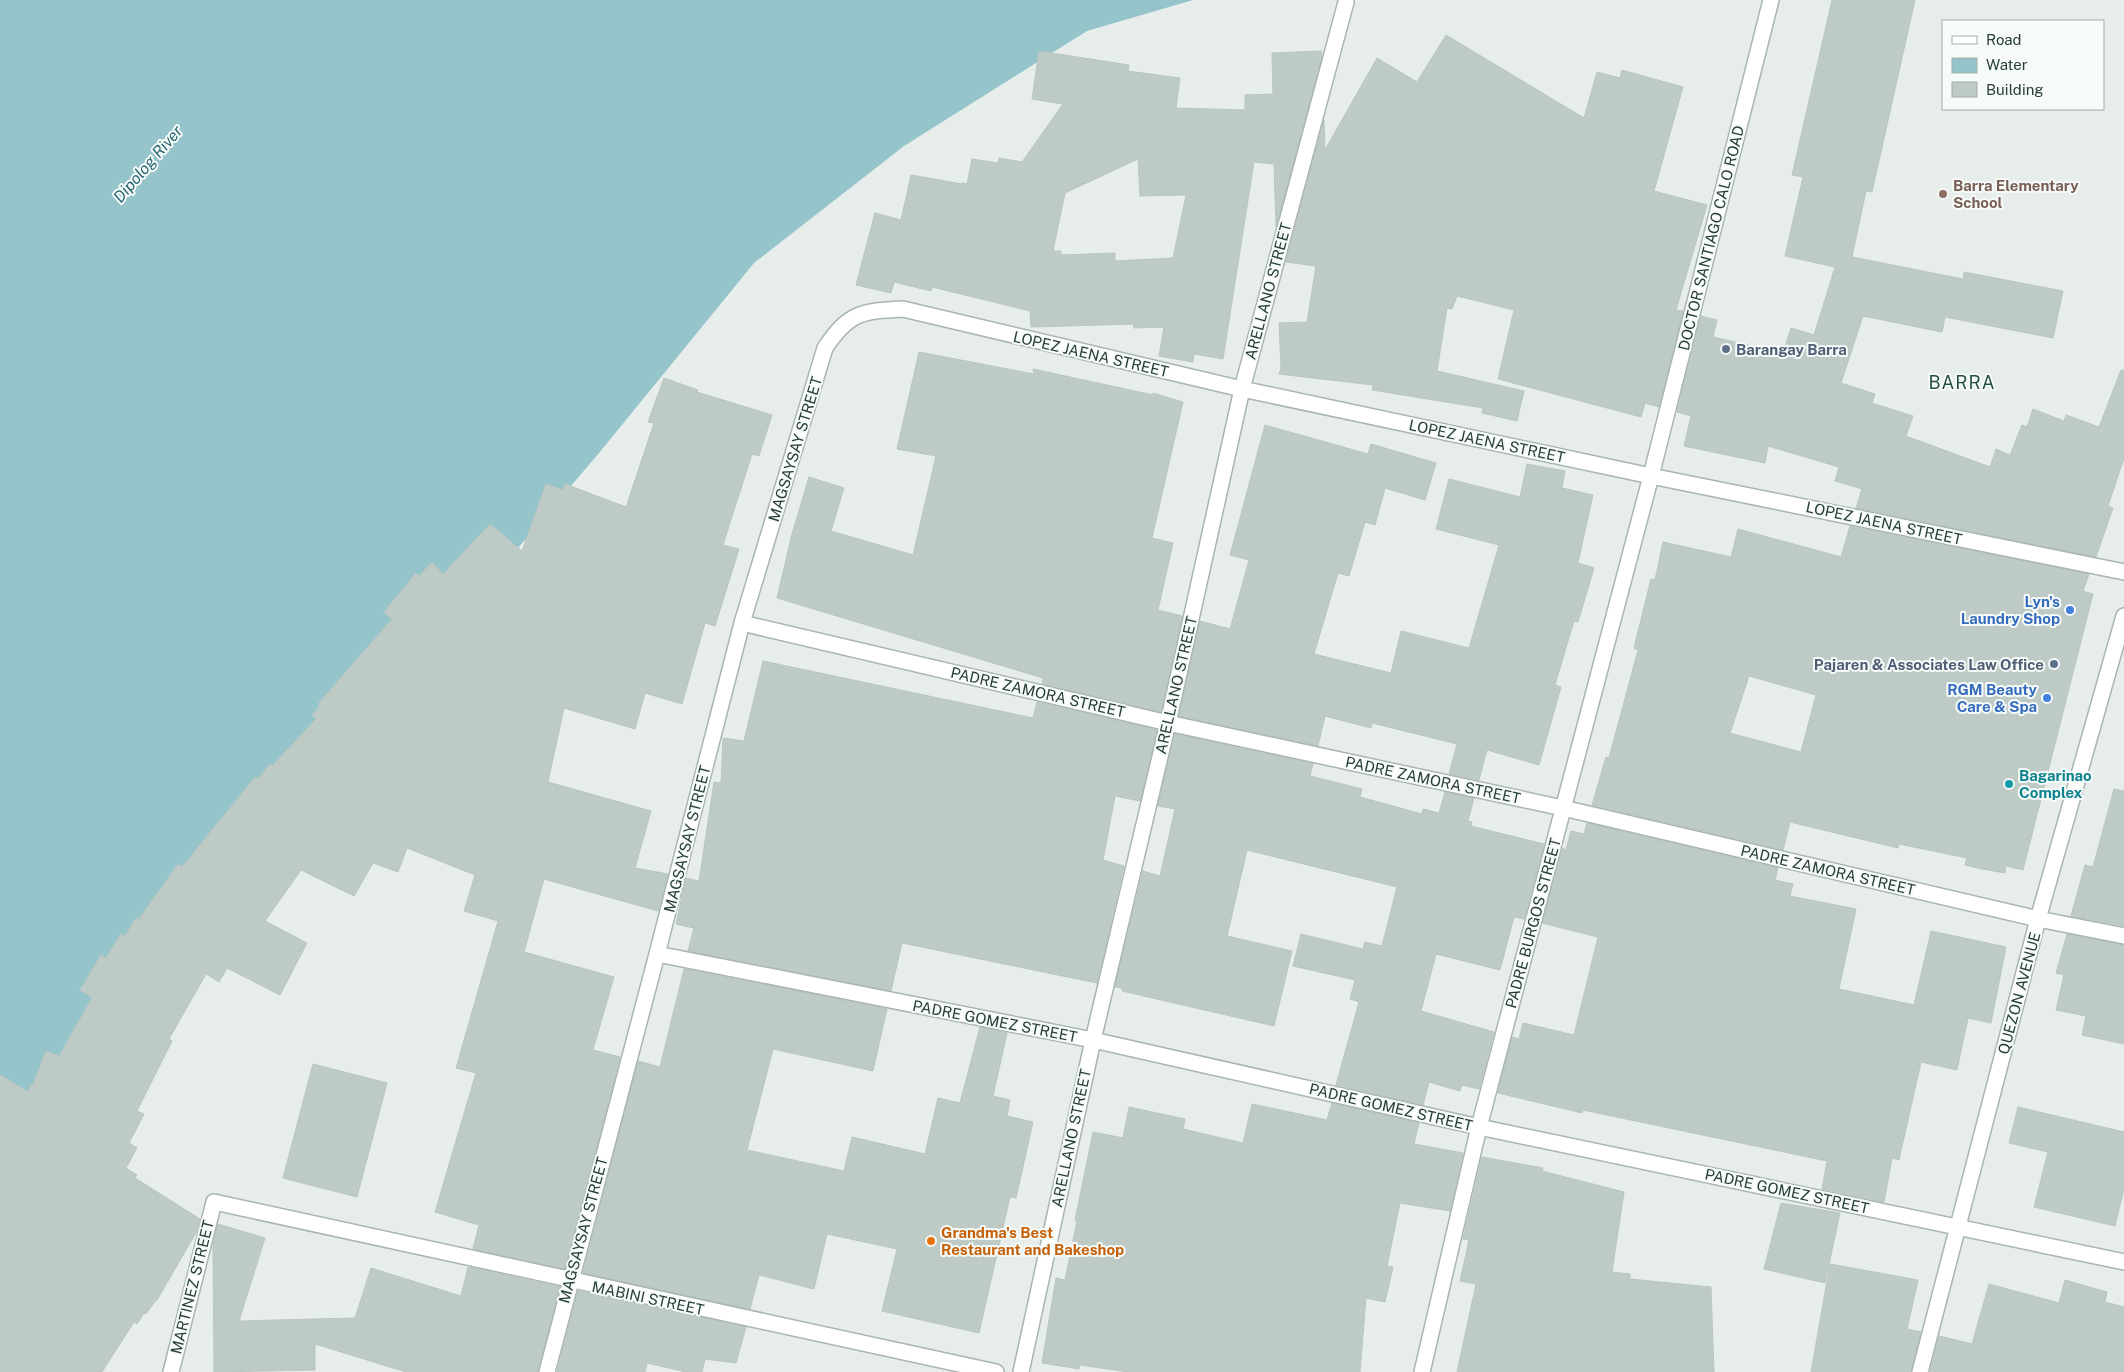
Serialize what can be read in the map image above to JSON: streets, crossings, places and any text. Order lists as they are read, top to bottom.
{
  "streets": {
    "street": [
      "DOCTOR SANTIAGO CALO ROAD",
      "ARELLANO STREET",
      "LOPEZ JAENA STREET",
      "MAGSAYSAY STREET",
      "PADRE ZAMORA STREET",
      "PADRE BURGOS STREET",
      "QUEZON AVENUE",
      "PADRE GOMEZ STREET",
      "MARTINEZ STREET",
      "MABINI STREET"
    ]
  },
  "crossings": [
    ["DOCTOR SANTIAGO CALO ROAD", "LOPEZ JAENA STREET"],
    ["DOCTOR SANTIAGO CALO ROAD", "PADRE BURGOS STREET"],
    ["ARELLANO STREET", "LOPEZ JAENA STREET"],
    ["ARELLANO STREET", "PADRE ZAMORA STREET"],
    ["ARELLANO STREET", "PADRE GOMEZ STREET"],
    ["LOPEZ JAENA STREET", "MAGSAYSAY STREET"],
    ["LOPEZ JAENA STREET", "PADRE BURGOS STREET"],
    ["MAGSAYSAY STREET", "PADRE ZAMORA STREET"],
    ["MAGSAYSAY STREET", "PADRE GOMEZ STREET"],
    ["MAGSAYSAY STREET", "MABINI STREET"],
    ["PADRE ZAMORA STREET", "PADRE BURGOS STREET"],
    ["PADRE ZAMORA STREET", "QUEZON AVENUE"],
    ["PADRE BURGOS STREET", "PADRE GOMEZ STREET"],
    ["QUEZON AVENUE", "PADRE GOMEZ STREET"],
    ["MARTINEZ STREET", "MABINI STREET"]
  ],
  "districts": ["BARRA"],
  "water": ["Dipolog River"],
  "places": [
    "Barra Elementary School",
    "Barangay Barra",
    "Lyn's Laundry Shop",
    "Pajaren & Associates Law Office",
    "RGM Beauty Care & Spa",
    "Bagarinao Complex",
    "Grandma's Best Restaurant and Bakeshop"
  ],
  "legend": ["Road", "Water", "Building"]
}
